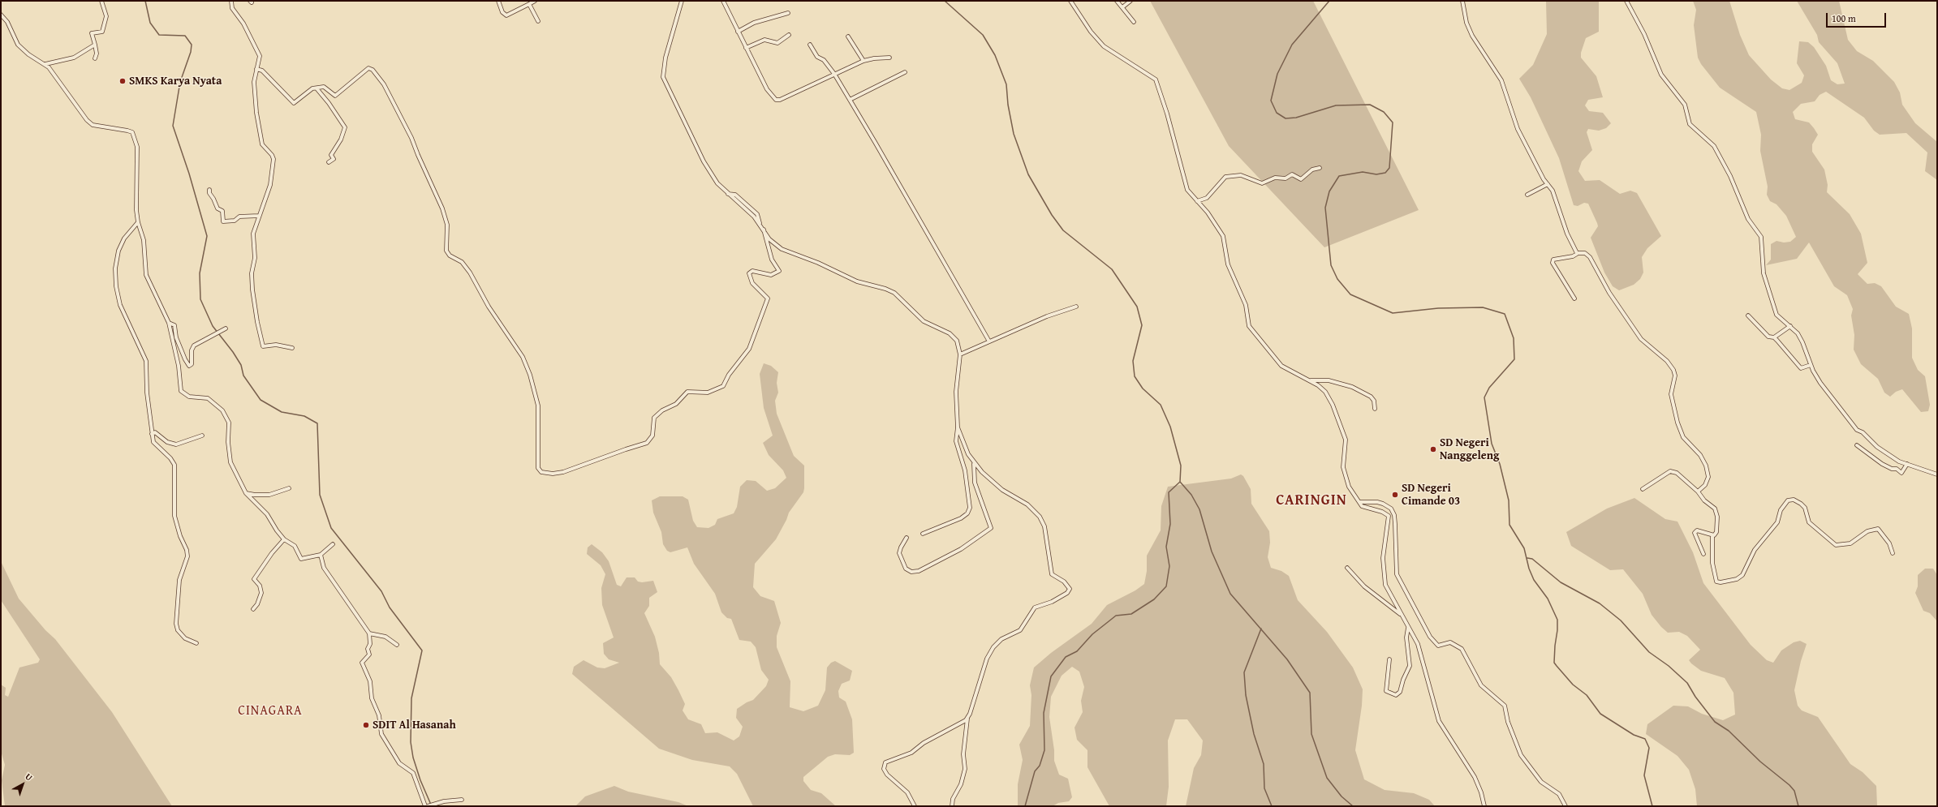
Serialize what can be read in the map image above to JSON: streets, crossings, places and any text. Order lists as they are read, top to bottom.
{
  "districts": ["CARINGIN", "CINAGARA"],
  "places": [
    "SMKS Karya Nyata",
    "SD Negeri Nanggeleng",
    "SD Negeri Cimande 03",
    "SDIT Al Hasanah"
  ],
  "scale_bar": "100 m",
  "north": "top right"
}
